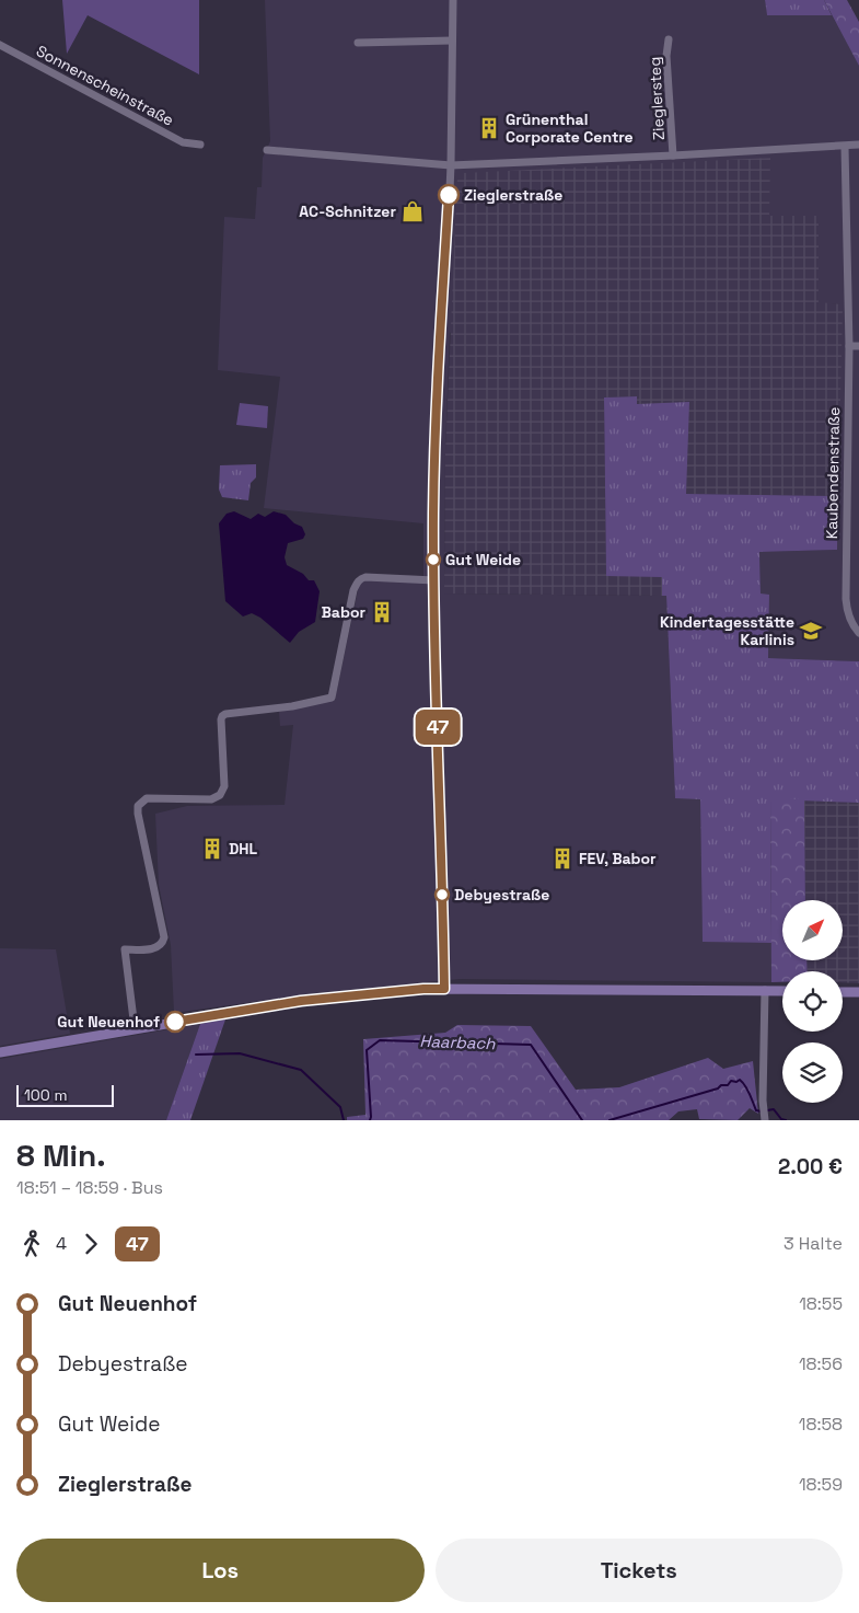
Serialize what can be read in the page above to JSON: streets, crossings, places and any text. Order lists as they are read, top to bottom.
{
  "streets": {
    "street": ["Sonnenscheinstraße", "Zieglersteg", "Kaubendenstraße"]
  },
  "water": ["Haarbach"],
  "places": {
    "building": [
      "Grünenthal Corporate Centre",
      "Babor",
      "DHL",
      "FEV, Babor"
    ],
    "other": [
      "Zieglerstraße",
      "Gut Weide",
      "Debyestraße",
      "Gut Neuenhof"
    ],
    "shop": ["AC-Schnitzer"],
    "school or university": ["Kindertagesstätte Karlinis"]
  },
  "lines": ["bus line 47"],
  "scale_bar": "100 m",
  "north": "top right",
  "page": {
    "on_map": "47",
    "scale": "100 m",
    "heading": ["8 Min.", "18:51 – 18:59 · Bus", "2.00 €"],
    "legs": ["4", "47", "3 Halte"],
    "list": [
      {
        "name": "Gut Neuenhof",
        "value": "18:55"
      },
      {
        "name": "Debyestraße",
        "value": "18:56"
      },
      {
        "name": "Gut Weide",
        "value": "18:58"
      },
      {
        "name": "Zieglerstraße",
        "value": "18:59"
      }
    ],
    "buttons": ["Los", "Tickets"]
  }
}
